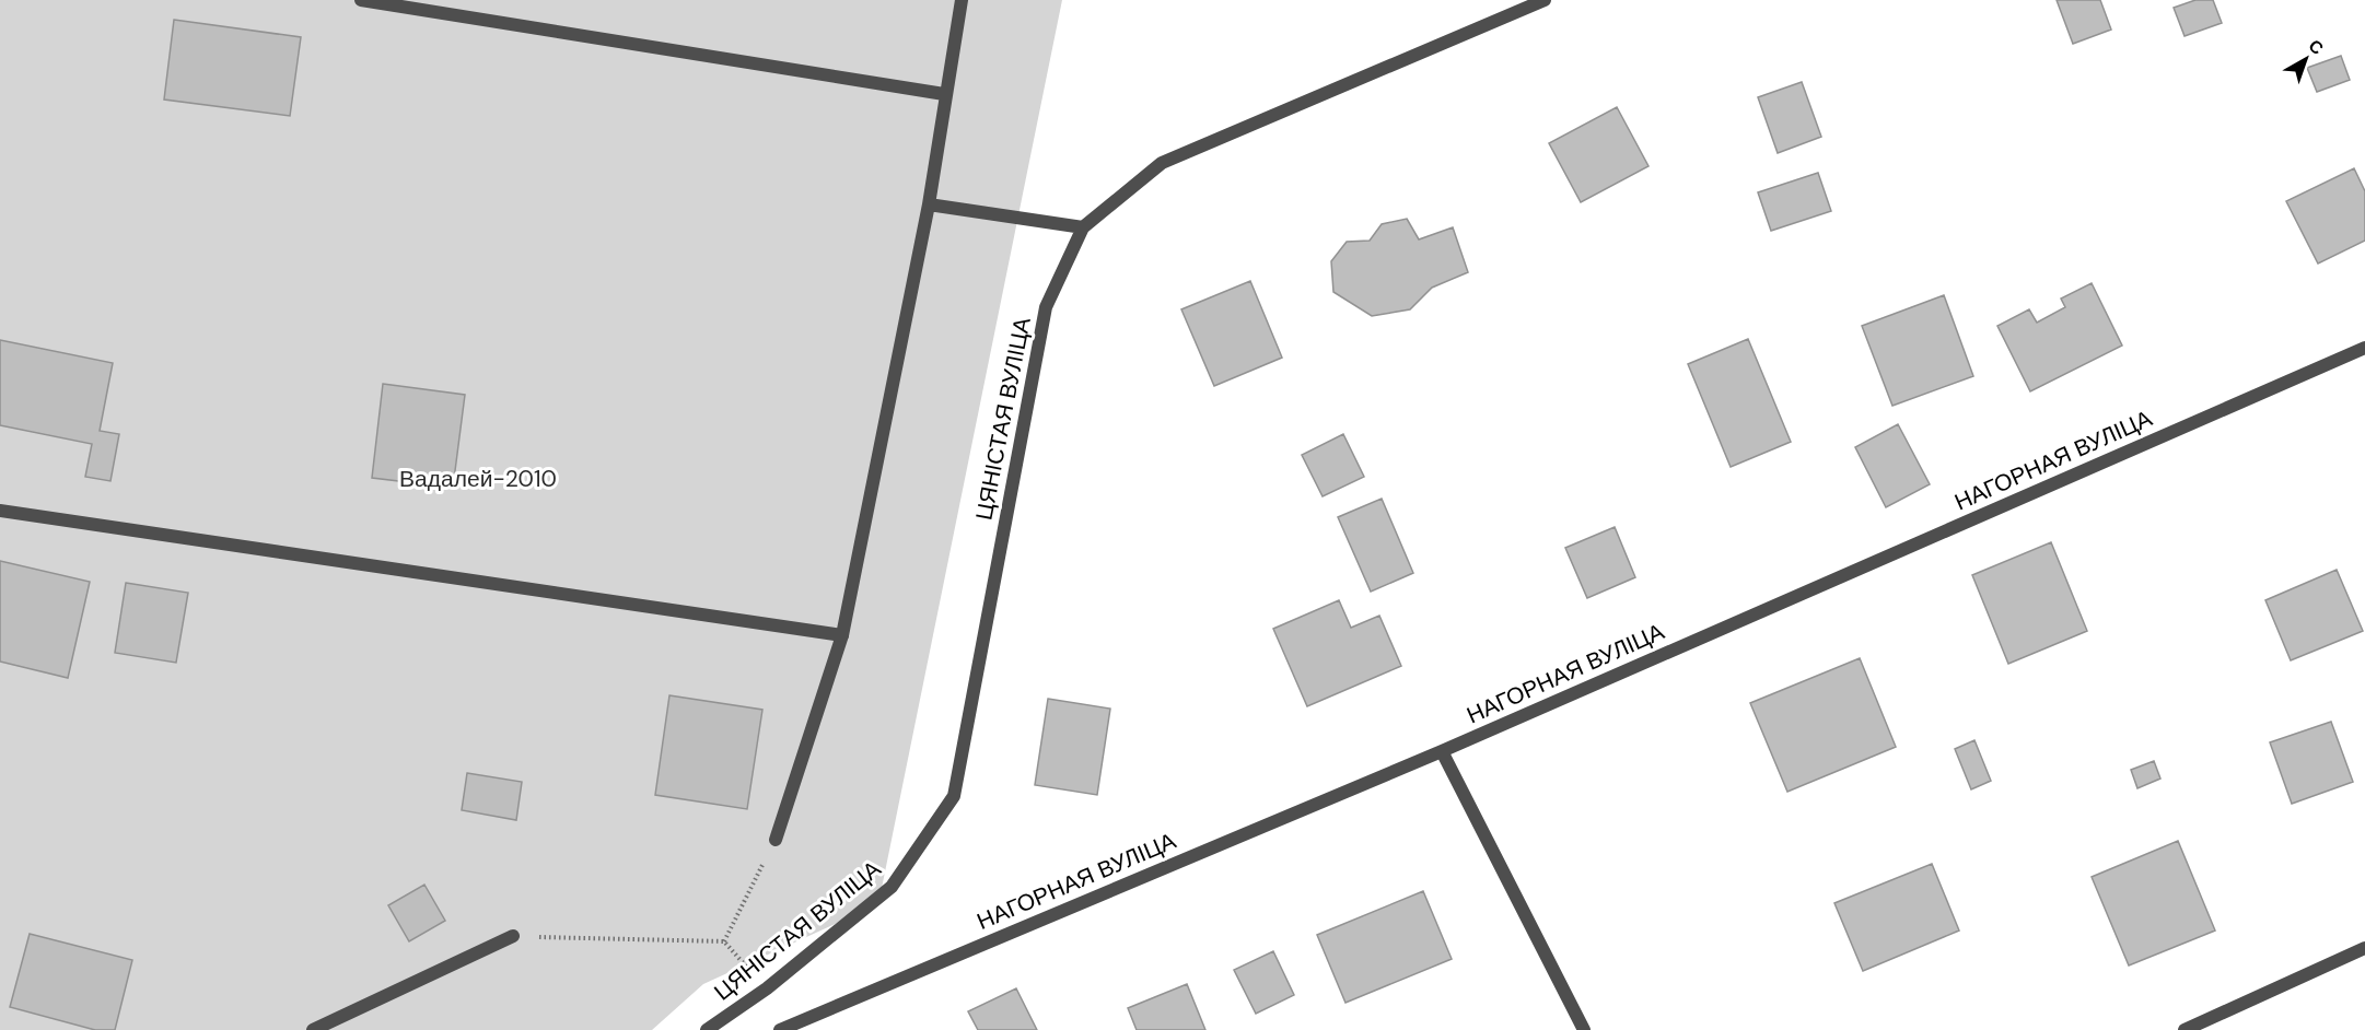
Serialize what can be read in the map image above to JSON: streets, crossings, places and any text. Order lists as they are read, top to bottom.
{
  "streets": {
    "street": ["ЦЯНІСТАЯ ВУЛІЦА", "НАГОРНАЯ ВУЛІЦА"]
  },
  "parks": ["Вадалей-2010"],
  "north": "top right"
}
